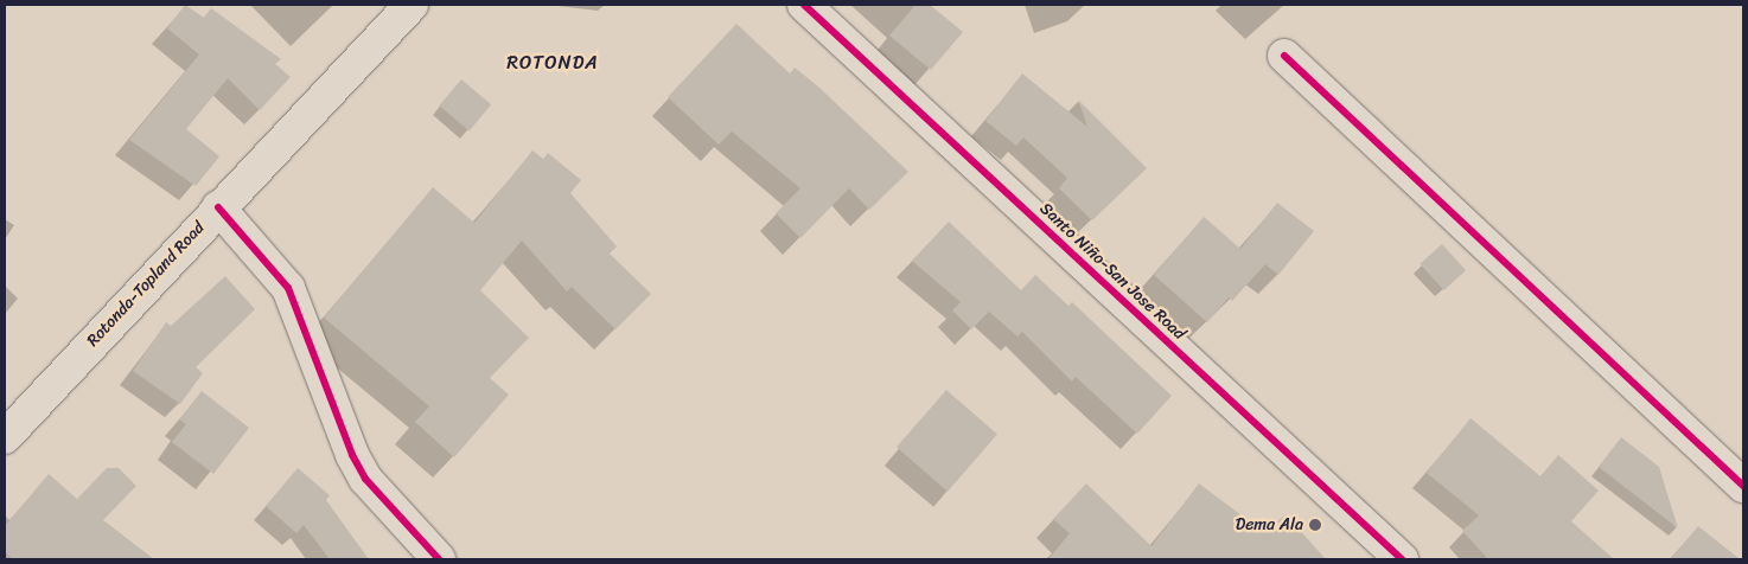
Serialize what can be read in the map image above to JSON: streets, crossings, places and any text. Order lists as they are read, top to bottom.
{
  "streets": {
    "street": ["Santo Niño-San Jose Road", "Rotonda-Topland Road"]
  },
  "districts": ["ROTONDA"],
  "places": ["Dema Ala"]
}
